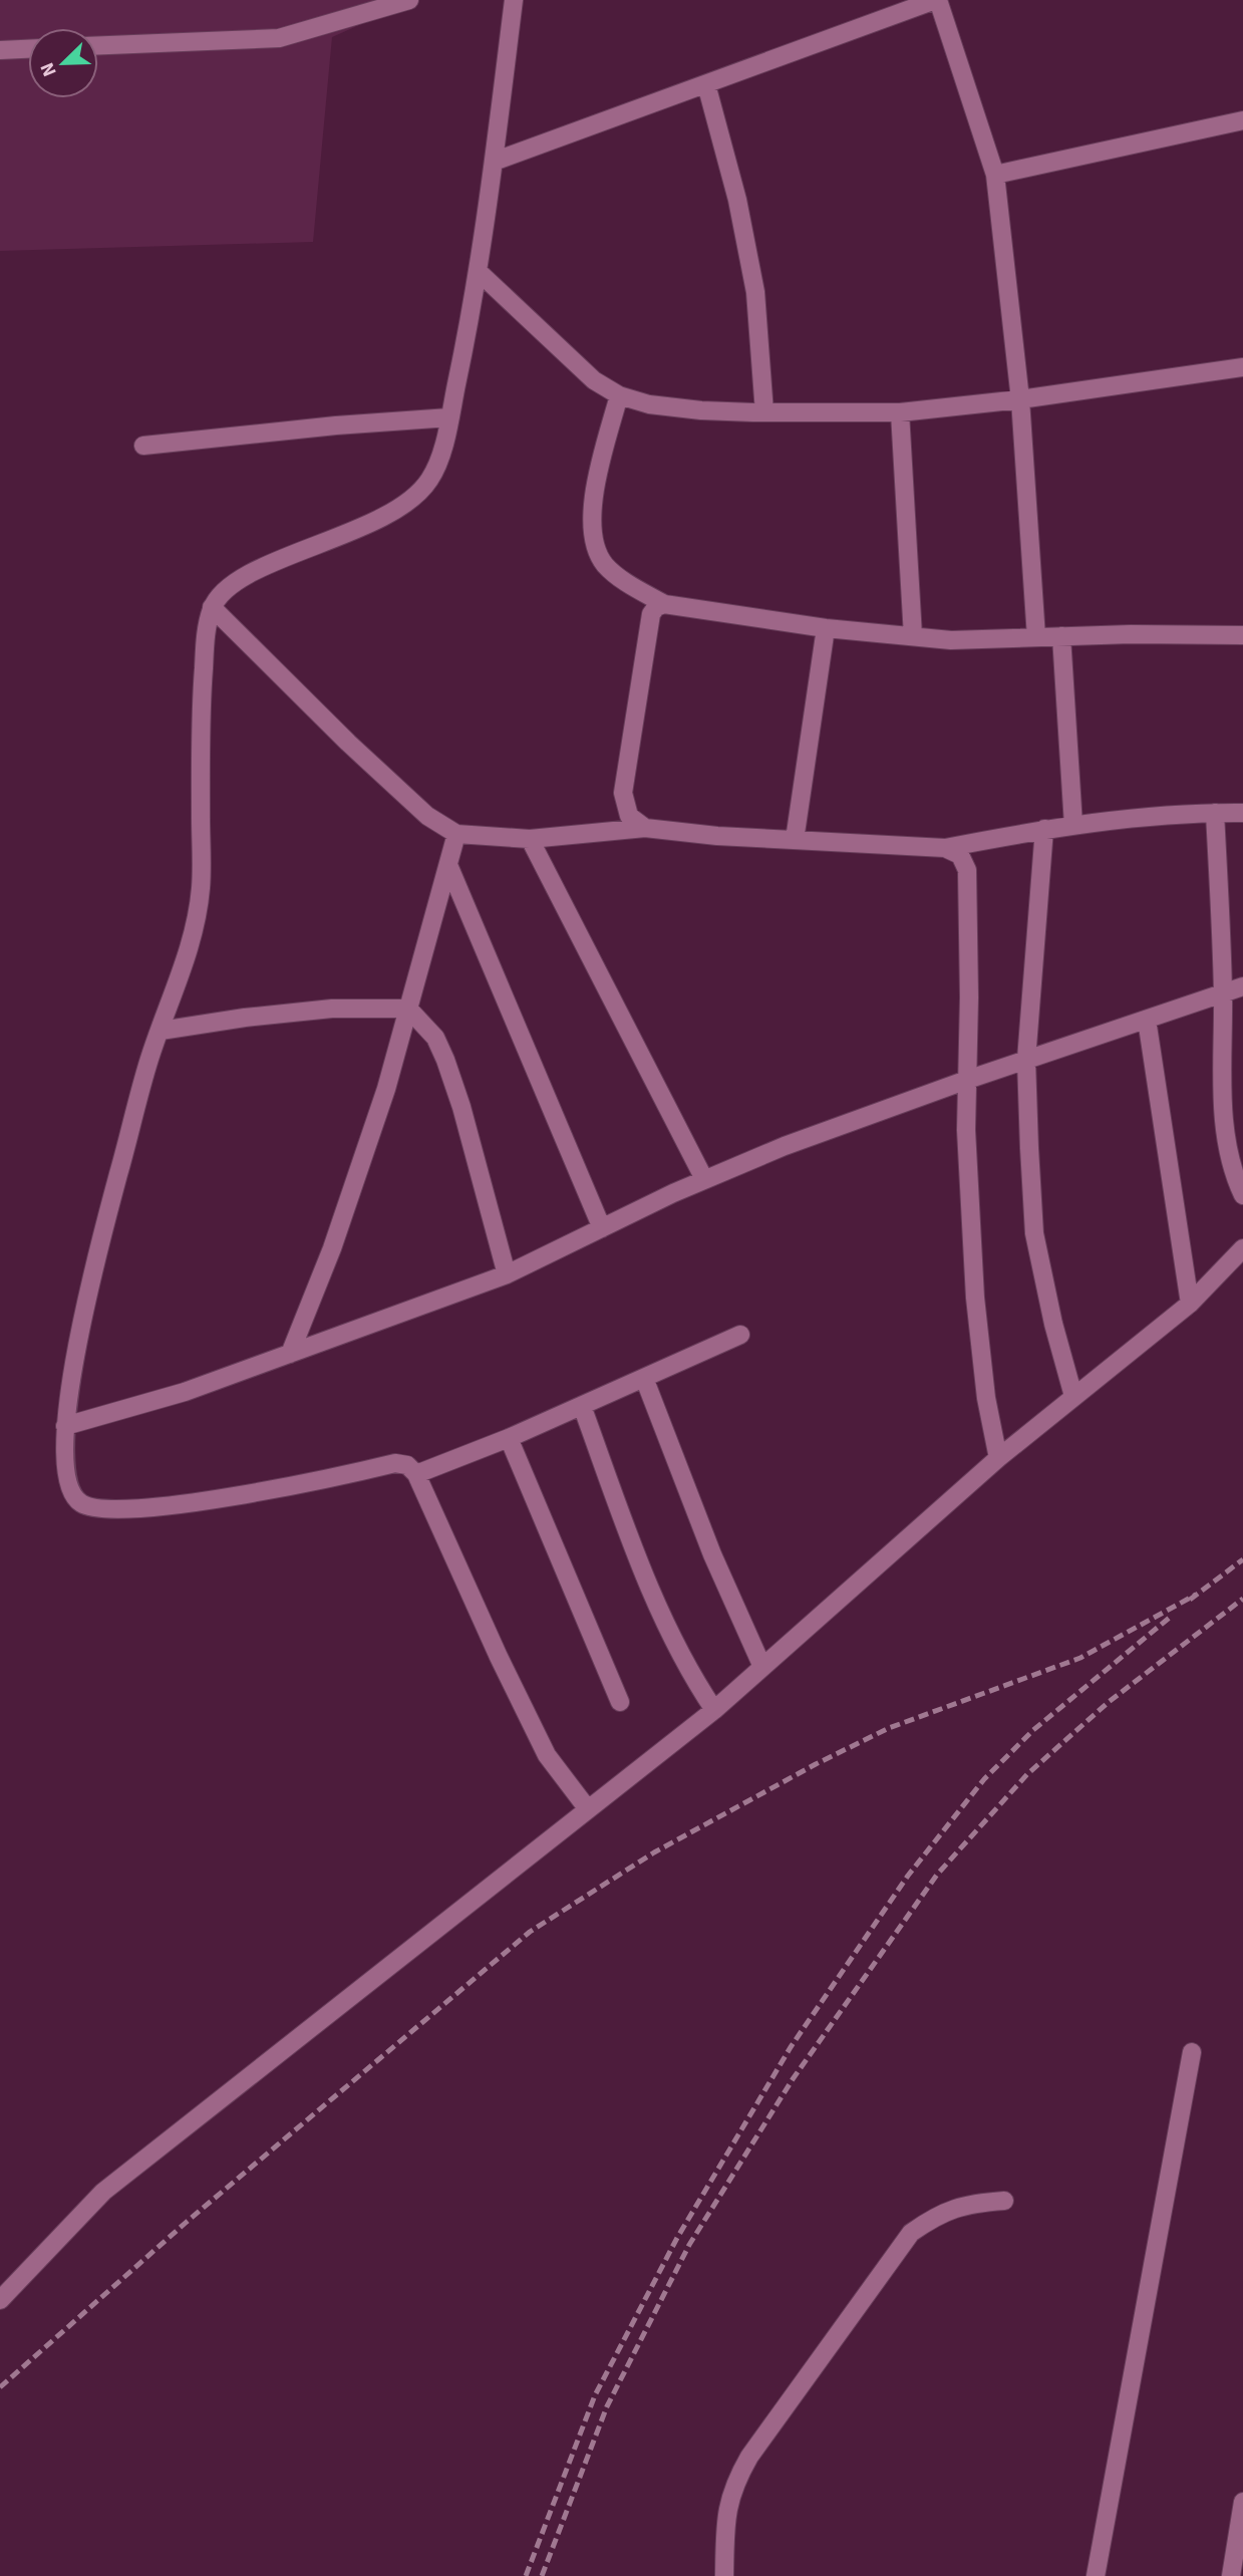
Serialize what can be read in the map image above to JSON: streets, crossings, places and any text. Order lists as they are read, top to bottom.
{
  "north": "bottom left"
}
